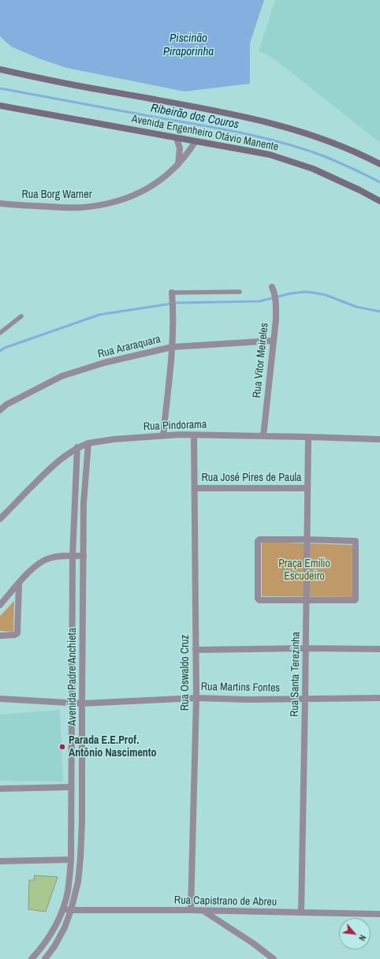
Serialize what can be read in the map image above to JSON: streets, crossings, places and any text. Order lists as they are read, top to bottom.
{
  "streets": {
    "main road": ["Avenida Engenheiro Otávio Manente"],
    "street": [
      "Rua Borg Warner",
      "Rua Araraquara",
      "Rua Vitor Meireles",
      "Rua Pindorama",
      "Rua José Pires de Paula",
      "Rua Oswaldo Cruz",
      "Rua Santa Terezinha",
      "Avenida Padre Anchieta",
      "Rua Martins Fontes",
      "Rua Capistrano de Abreu"
    ]
  },
  "crossings": [
    ["Avenida Engenheiro Otávio Manente", "Rua Borg Warner"],
    ["Rua Araraquara", "Rua Vitor Meireles"],
    ["Rua Vitor Meireles", "Rua Pindorama"],
    ["Rua Pindorama", "Rua Oswaldo Cruz"],
    ["Rua Pindorama", "Rua Santa Terezinha"],
    ["Rua Pindorama", "Avenida Padre Anchieta"],
    ["Rua José Pires de Paula", "Rua Oswaldo Cruz"],
    ["Rua José Pires de Paula", "Rua Santa Terezinha"],
    ["Rua Oswaldo Cruz", "Rua Martins Fontes"],
    ["Rua Oswaldo Cruz", "Rua Capistrano de Abreu"],
    ["Rua Santa Terezinha", "Rua Martins Fontes"],
    ["Rua Santa Terezinha", "Rua Capistrano de Abreu"],
    ["Avenida Padre Anchieta", "Rua Martins Fontes"],
    ["Avenida Padre Anchieta", "Rua Capistrano de Abreu"]
  ],
  "water": ["Piscinão Piraporinha", "Ribeirão dos Couros"],
  "parks": ["Praça Emílio Escudeiro"],
  "places": ["Parada E.E.Prof. Antônio Nascimento"],
  "north": "bottom right"
}
